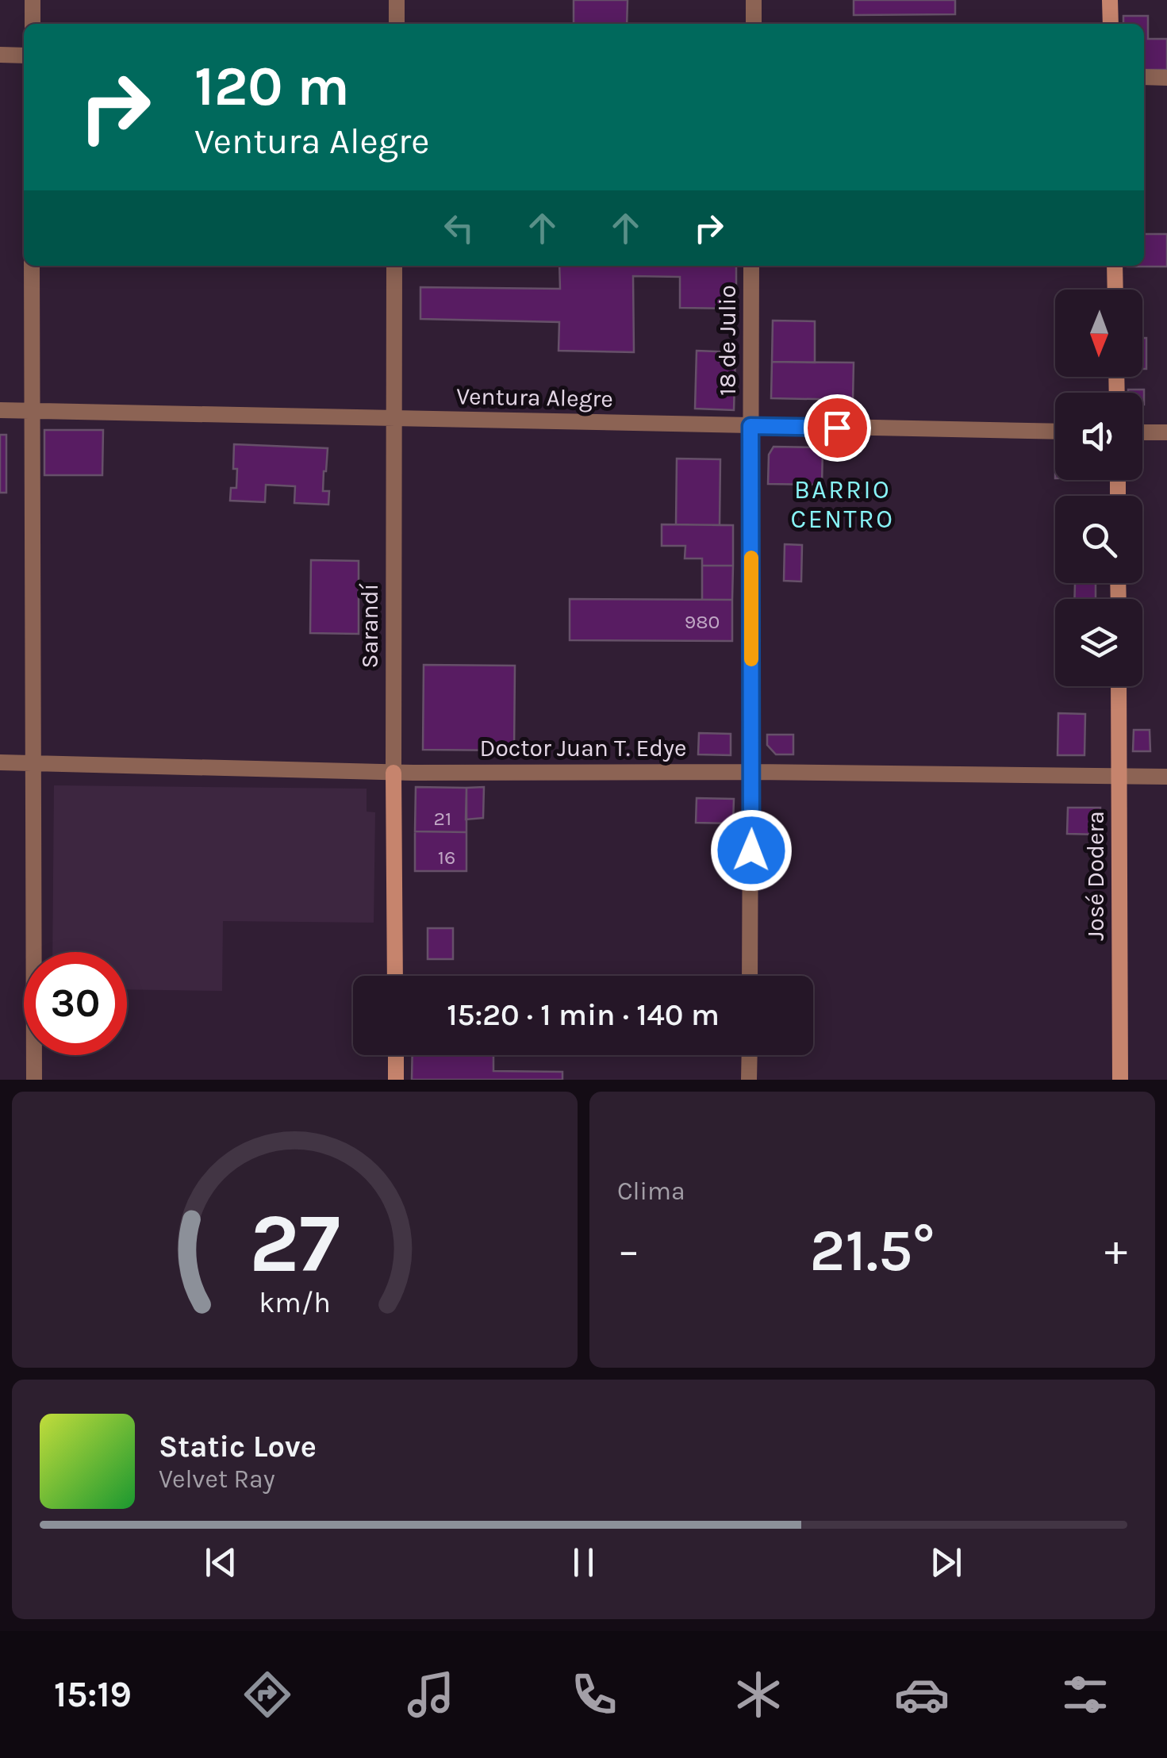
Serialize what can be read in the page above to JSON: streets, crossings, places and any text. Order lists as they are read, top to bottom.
{
  "streets": {
    "street": [
      "18 de Julio",
      "Ventura Alegre",
      "Sarandí",
      "Doctor Juan T. Edye",
      "José Dodera"
    ]
  },
  "crossings": [
    ["18 de Julio", "Ventura Alegre"],
    ["18 de Julio", "Doctor Juan T. Edye"],
    ["Ventura Alegre", "Sarandí"],
    ["Sarandí", "Doctor Juan T. Edye"],
    ["Doctor Juan T. Edye", "José Dodera"]
  ],
  "districts": ["BARRIO CENTRO"],
  "house_numbers": ["980", "21", "16"],
  "north": "bottom",
  "page": {
    "turn": ["120 m", "Ventura Alegre"],
    "limit": "30",
    "trip": "15:20 · 1 min · 140 m",
    "tile": "Clima",
    "heat": ["−", "21.5°", "+"],
    "song": ["Static Love", "Velvet Ray"],
    "tabs": "15:19",
    "gauge": ["27", "km/h"]
  }
}
